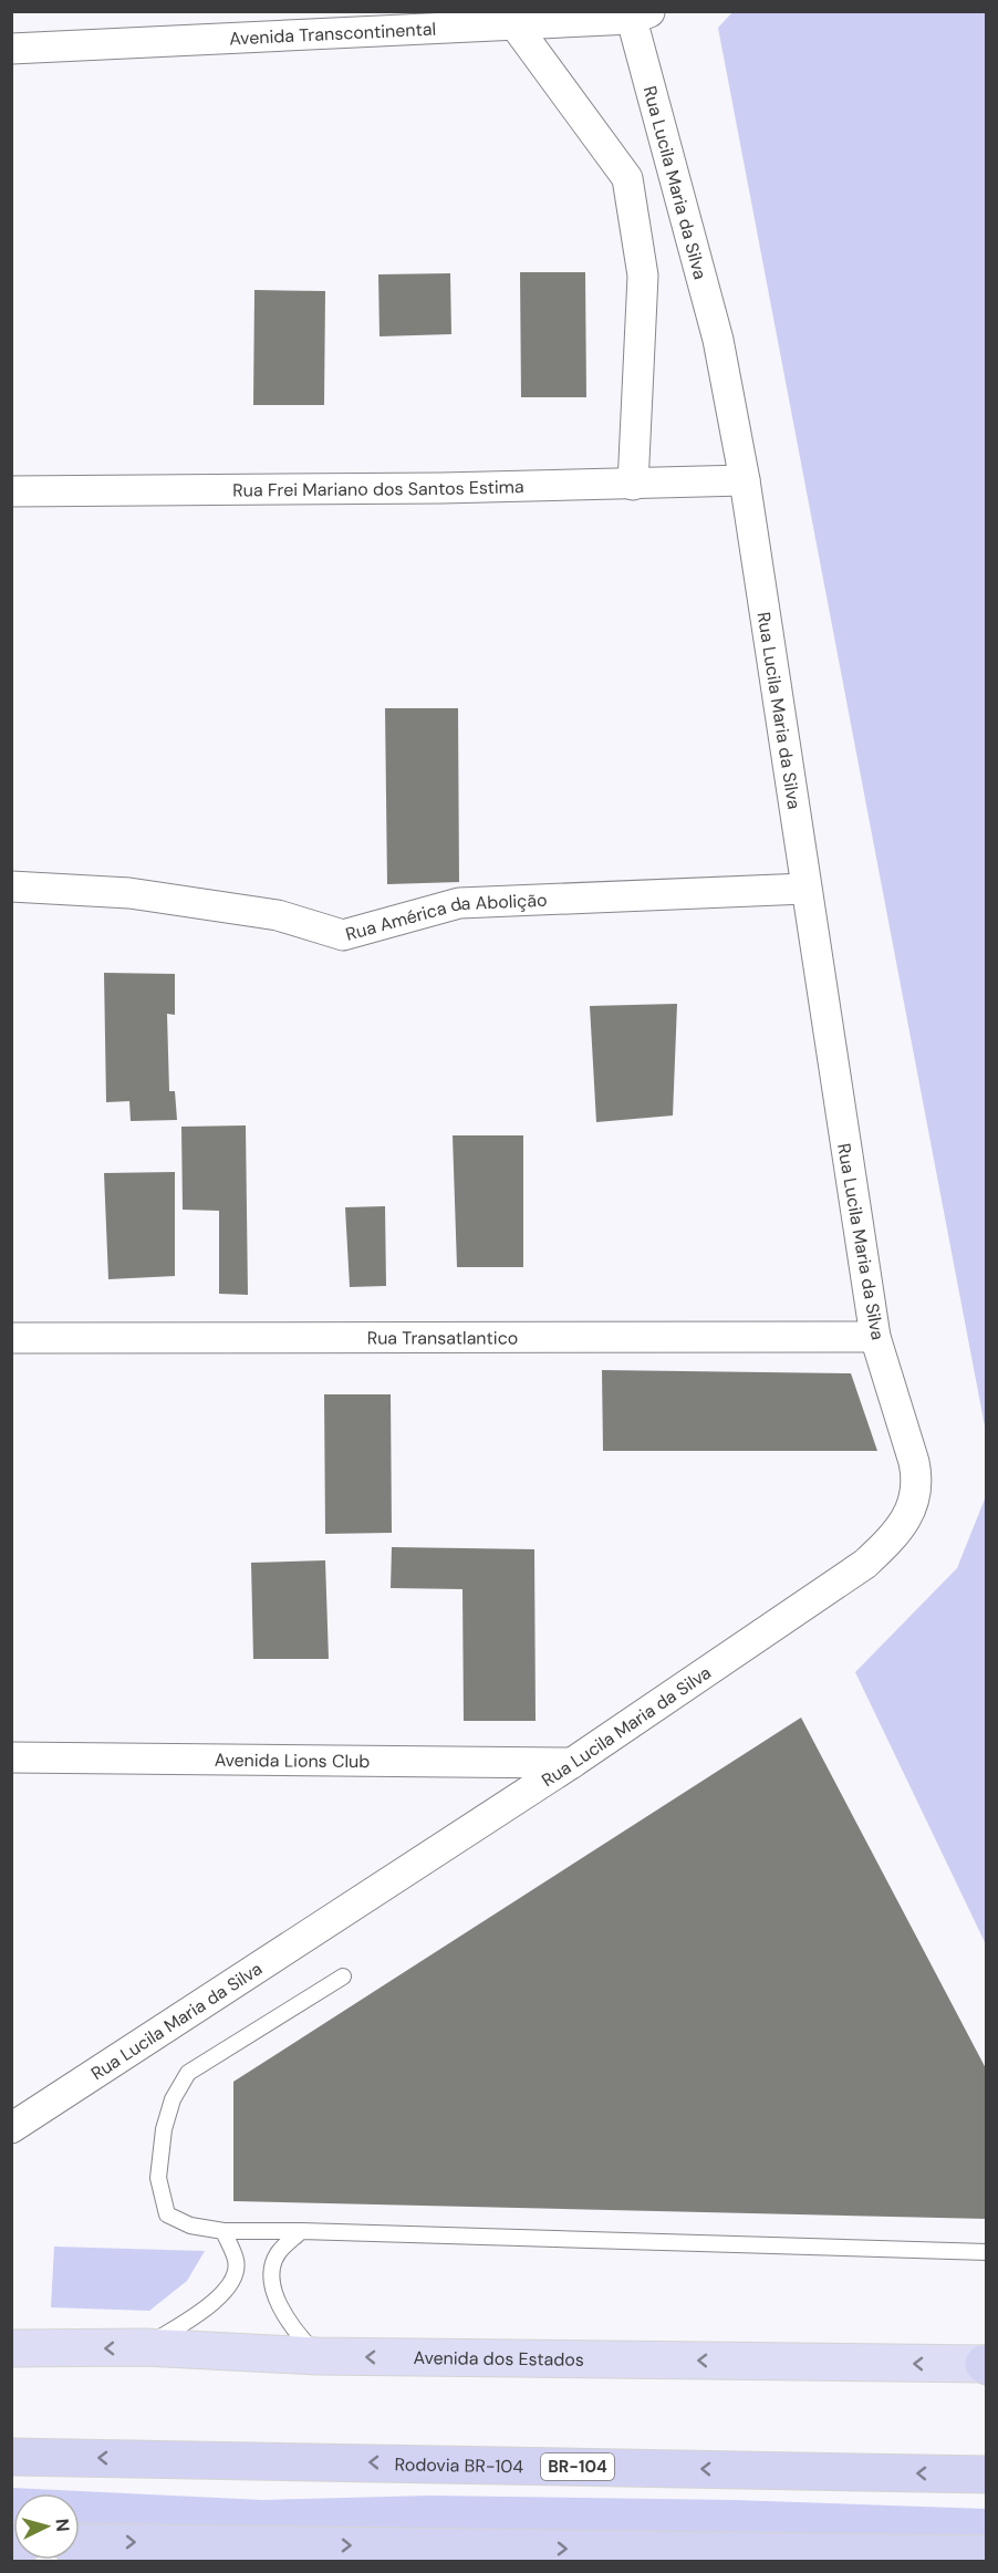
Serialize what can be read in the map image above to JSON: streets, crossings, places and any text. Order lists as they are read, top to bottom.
{
  "streets": {
    "highway": ["Rodovia BR-104", "BR-104"],
    "main road": ["Avenida dos Estados"],
    "street": [
      "Avenida Transcontinental",
      "Rua Lucila Maria da Silva",
      "Rua Frei Mariano dos Santos Estima",
      "Rua América da Abolição",
      "Rua Transatlantico",
      "Avenida Lions Club"
    ]
  },
  "crossings": [
    ["Avenida Transcontinental", "Rua Lucila Maria da Silva"],
    ["Rua Lucila Maria da Silva", "Rua Frei Mariano dos Santos Estima"],
    ["Rua Lucila Maria da Silva", "Rua América da Abolição"],
    ["Rua Lucila Maria da Silva", "Rua Transatlantico"],
    ["Rua Lucila Maria da Silva", "Avenida Lions Club"]
  ],
  "one_way": ["Avenida dos Estados"],
  "north": "right"
}
